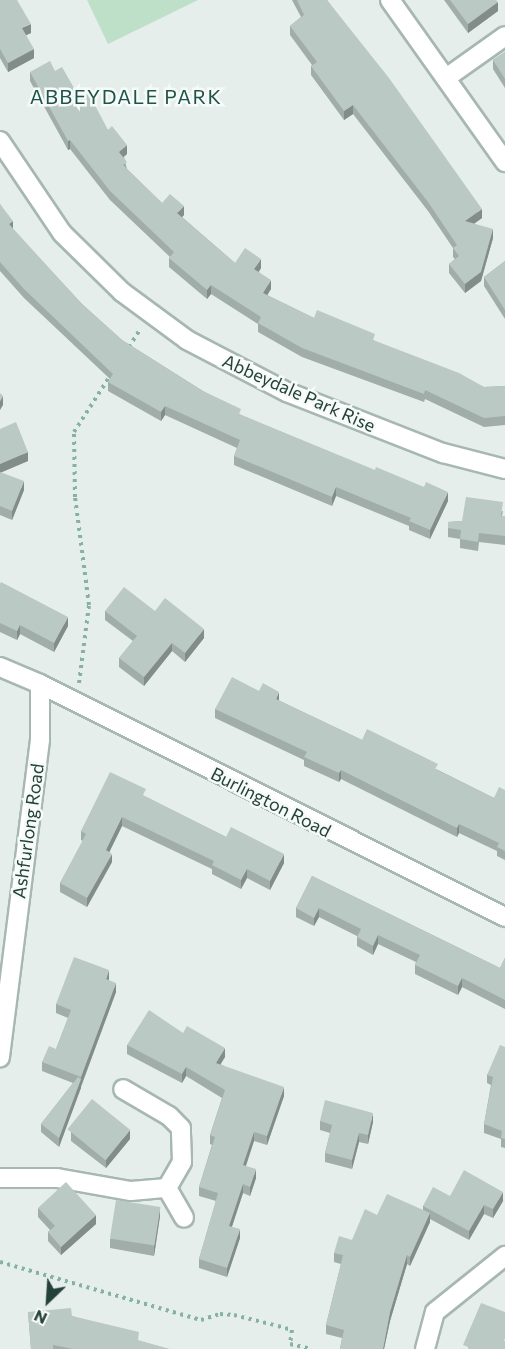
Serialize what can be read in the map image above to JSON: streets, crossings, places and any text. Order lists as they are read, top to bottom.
{
  "streets": {
    "street": ["Abbeydale Park Rise", "Burlington Road", "Ashfurlong Road"]
  },
  "crossings": [
    ["Burlington Road", "Ashfurlong Road"]
  ],
  "districts": ["ABBEYDALE PARK"],
  "north": "bottom left"
}
